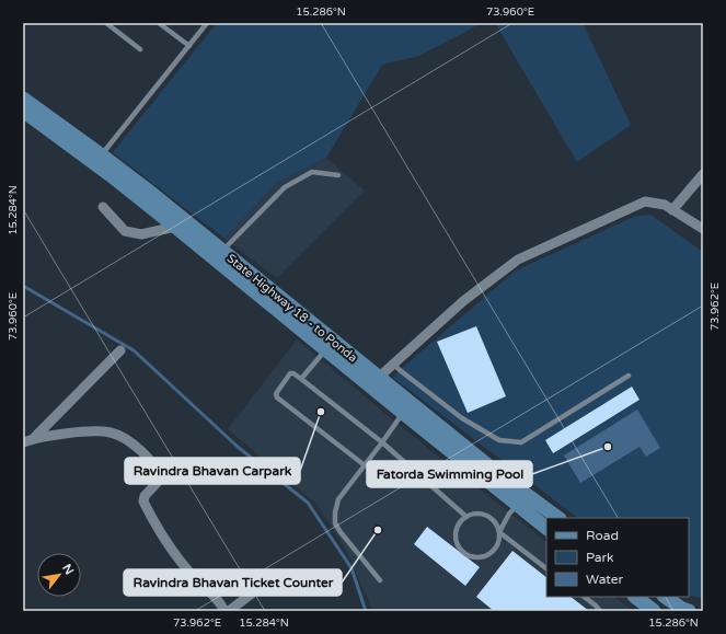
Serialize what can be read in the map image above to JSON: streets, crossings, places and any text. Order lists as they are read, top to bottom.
{
  "streets": {
    "main road": ["State Highway 18 - to Ponda"]
  },
  "places": ["Ravindra Bhavan Carpark", "Fatorda Swimming Pool", "Ravindra Bhavan Ticket Counter"],
  "legend": ["Road", "Park", "Water"],
  "north": "top right",
  "coordinates": [
    "15.286°N",
    "73.960°E",
    "15.284°N",
    "73.962°E"
  ]
}
